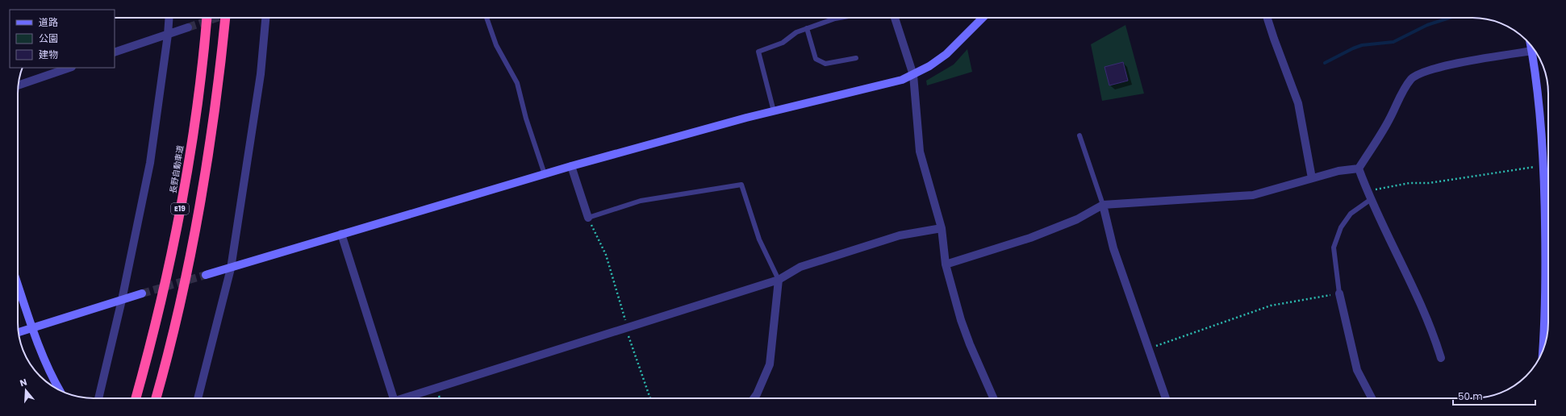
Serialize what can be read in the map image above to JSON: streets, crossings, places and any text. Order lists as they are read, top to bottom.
{
  "streets": {
    "highway": ["長野自動車道", "E19"]
  },
  "legend": ["道路", "公園", "建物"],
  "scale_bar": "50 m",
  "north": "top"
}
